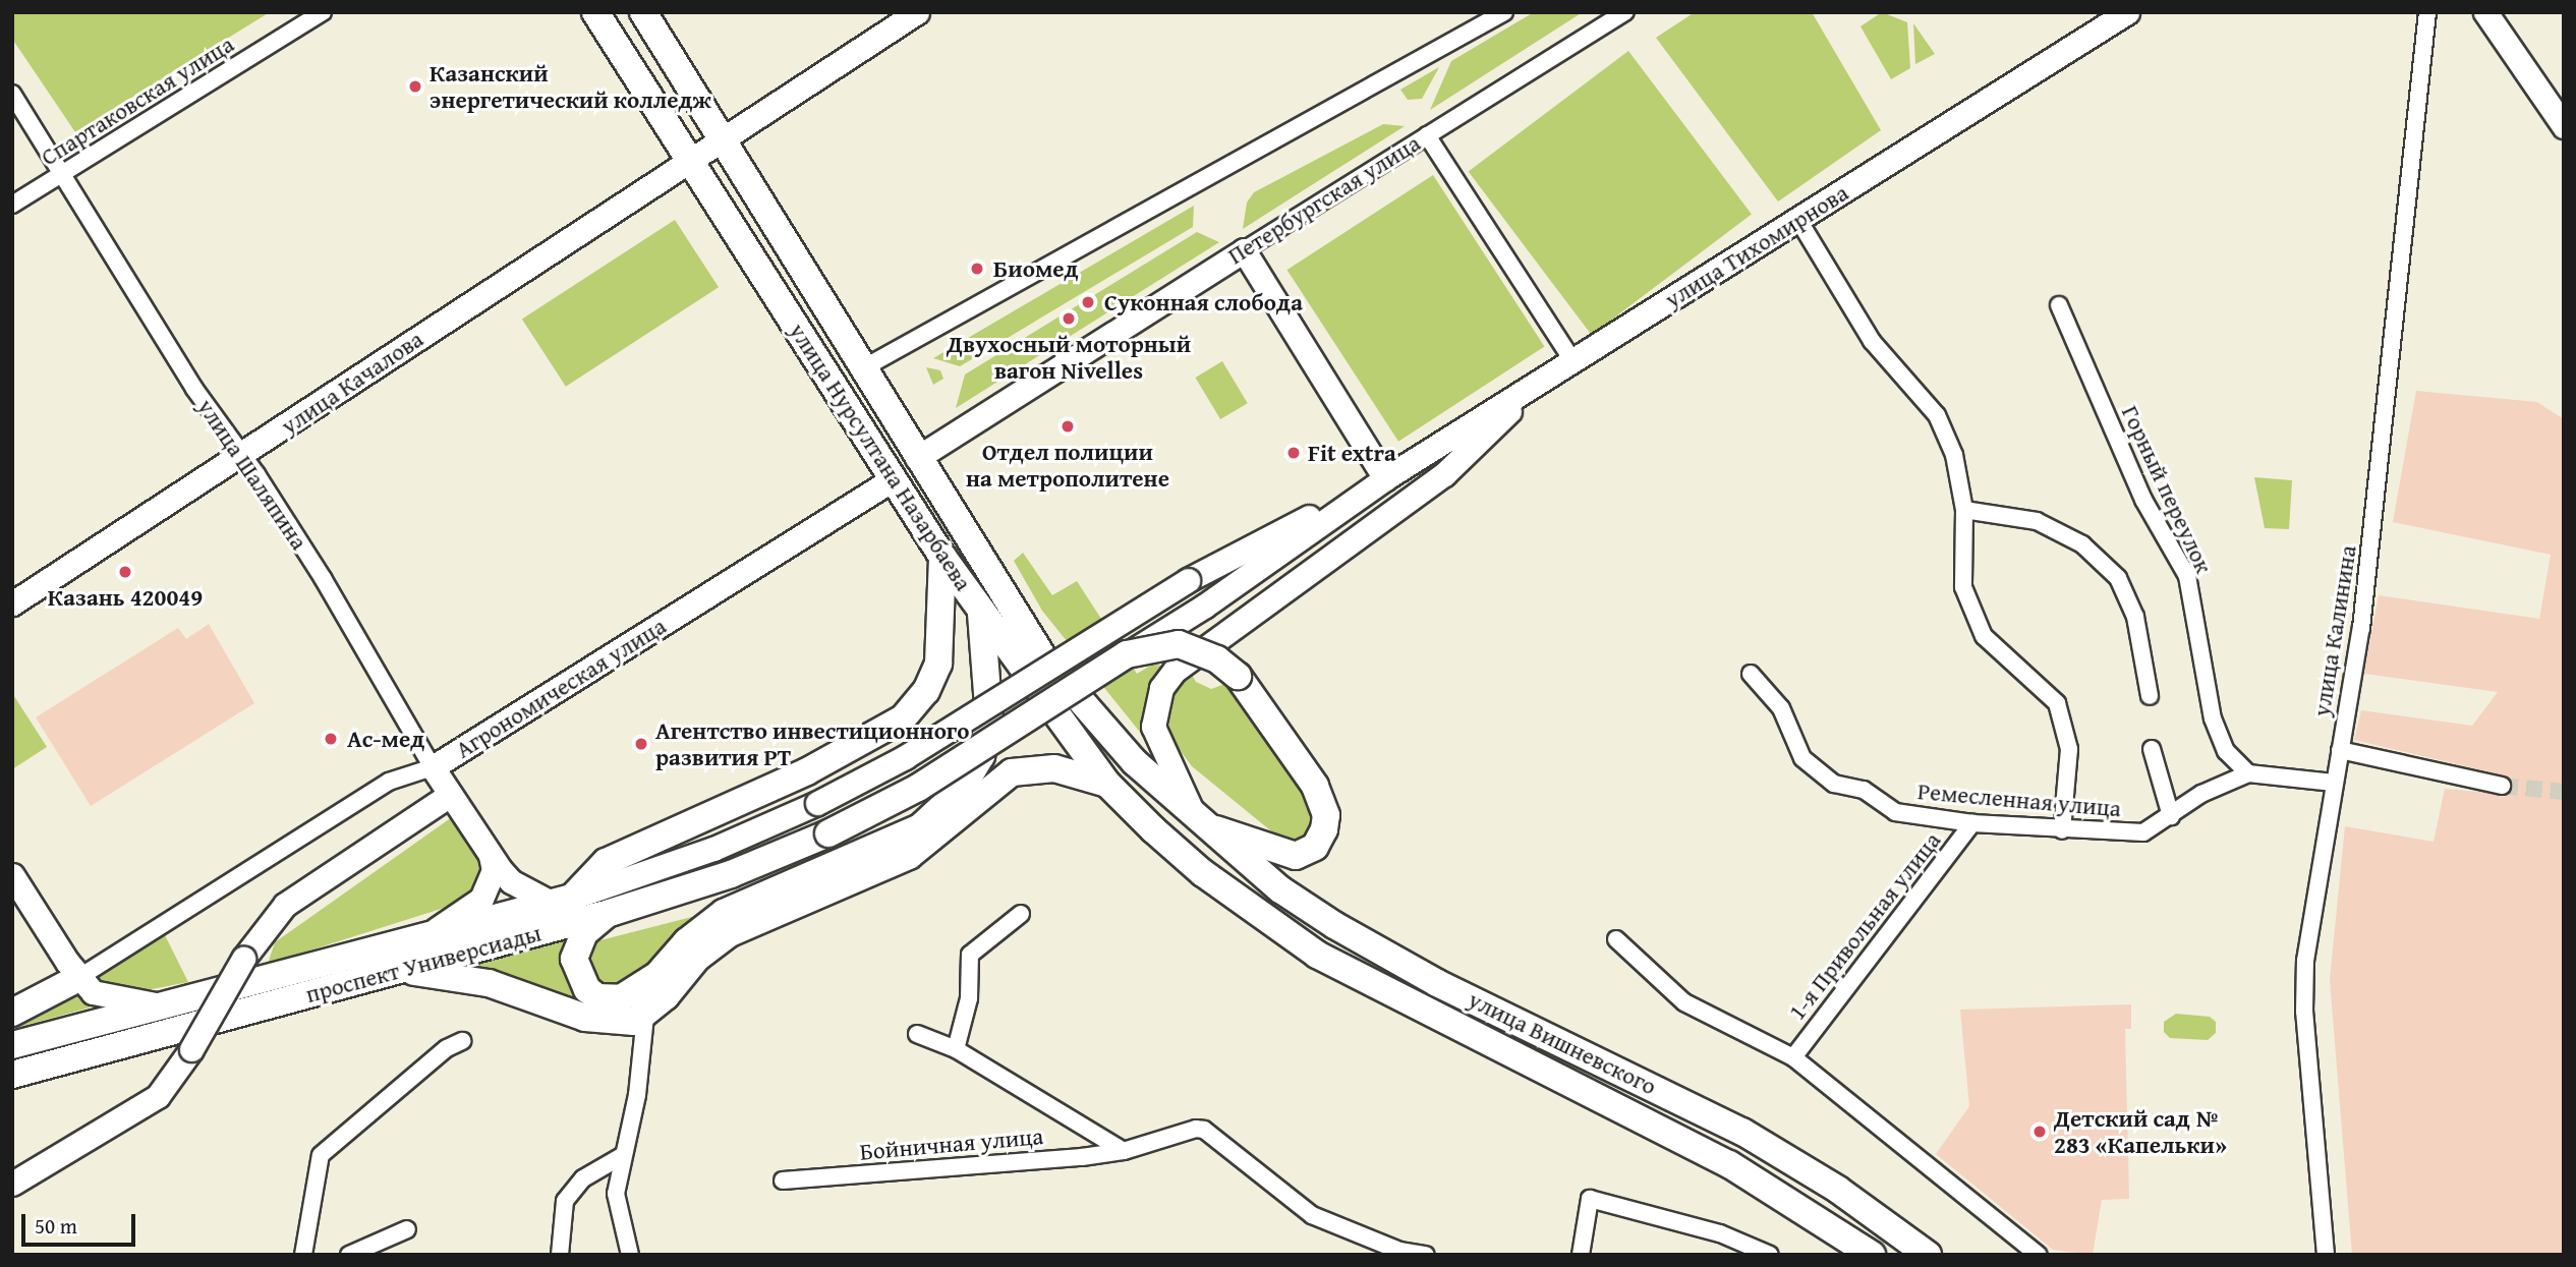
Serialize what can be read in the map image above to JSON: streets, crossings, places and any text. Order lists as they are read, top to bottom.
{
  "streets": {
    "main road": ["улица Нурсултана Назарбаева", "проспект Универсиады", "улица Вишневского"],
    "street": [
      "Спартаковская улица",
      "Петербургская улица",
      "улица Тихомирнова",
      "улица Качалова",
      "улица Шаляпина",
      "Горный переулок",
      "улица Калинина",
      "Агрономическая улица",
      "Ремесленная улица",
      "1-я Привольная улица",
      "Бойничная улица"
    ]
  },
  "crossings": [
    ["Спартаковская улица", "улица Шаляпина"],
    ["Петербургская улица", "улица Нурсултана Назарбаева"],
    ["улица Качалова", "улица Нурсултана Назарбаева"],
    ["улица Качалова", "улица Шаляпина"],
    ["улица Нурсултана Назарбаева", "Агрономическая улица"],
    ["улица Нурсултана Назарбаева", "улица Вишневского"],
    ["улица Шаляпина", "Агрономическая улица"],
    ["улица Шаляпина", "проспект Универсиады"],
    ["Горный переулок", "Ремесленная улица"],
    ["улица Калинина", "Ремесленная улица"],
    ["Ремесленная улица", "1-я Привольная улица"]
  ],
  "places": [
    "Казанский энергетический колледж",
    "Биомед",
    "Суконная слобода",
    "Двухосный моторный вагон Nivelles",
    "Отдел полиции на метрополитене",
    "Fit extra",
    "Казань 420049",
    "Ас-мед",
    "Агентство инвестиционного развития РТ",
    "Детский сад № 283 «Капельки»"
  ],
  "scale_bar": "50 m"
}
